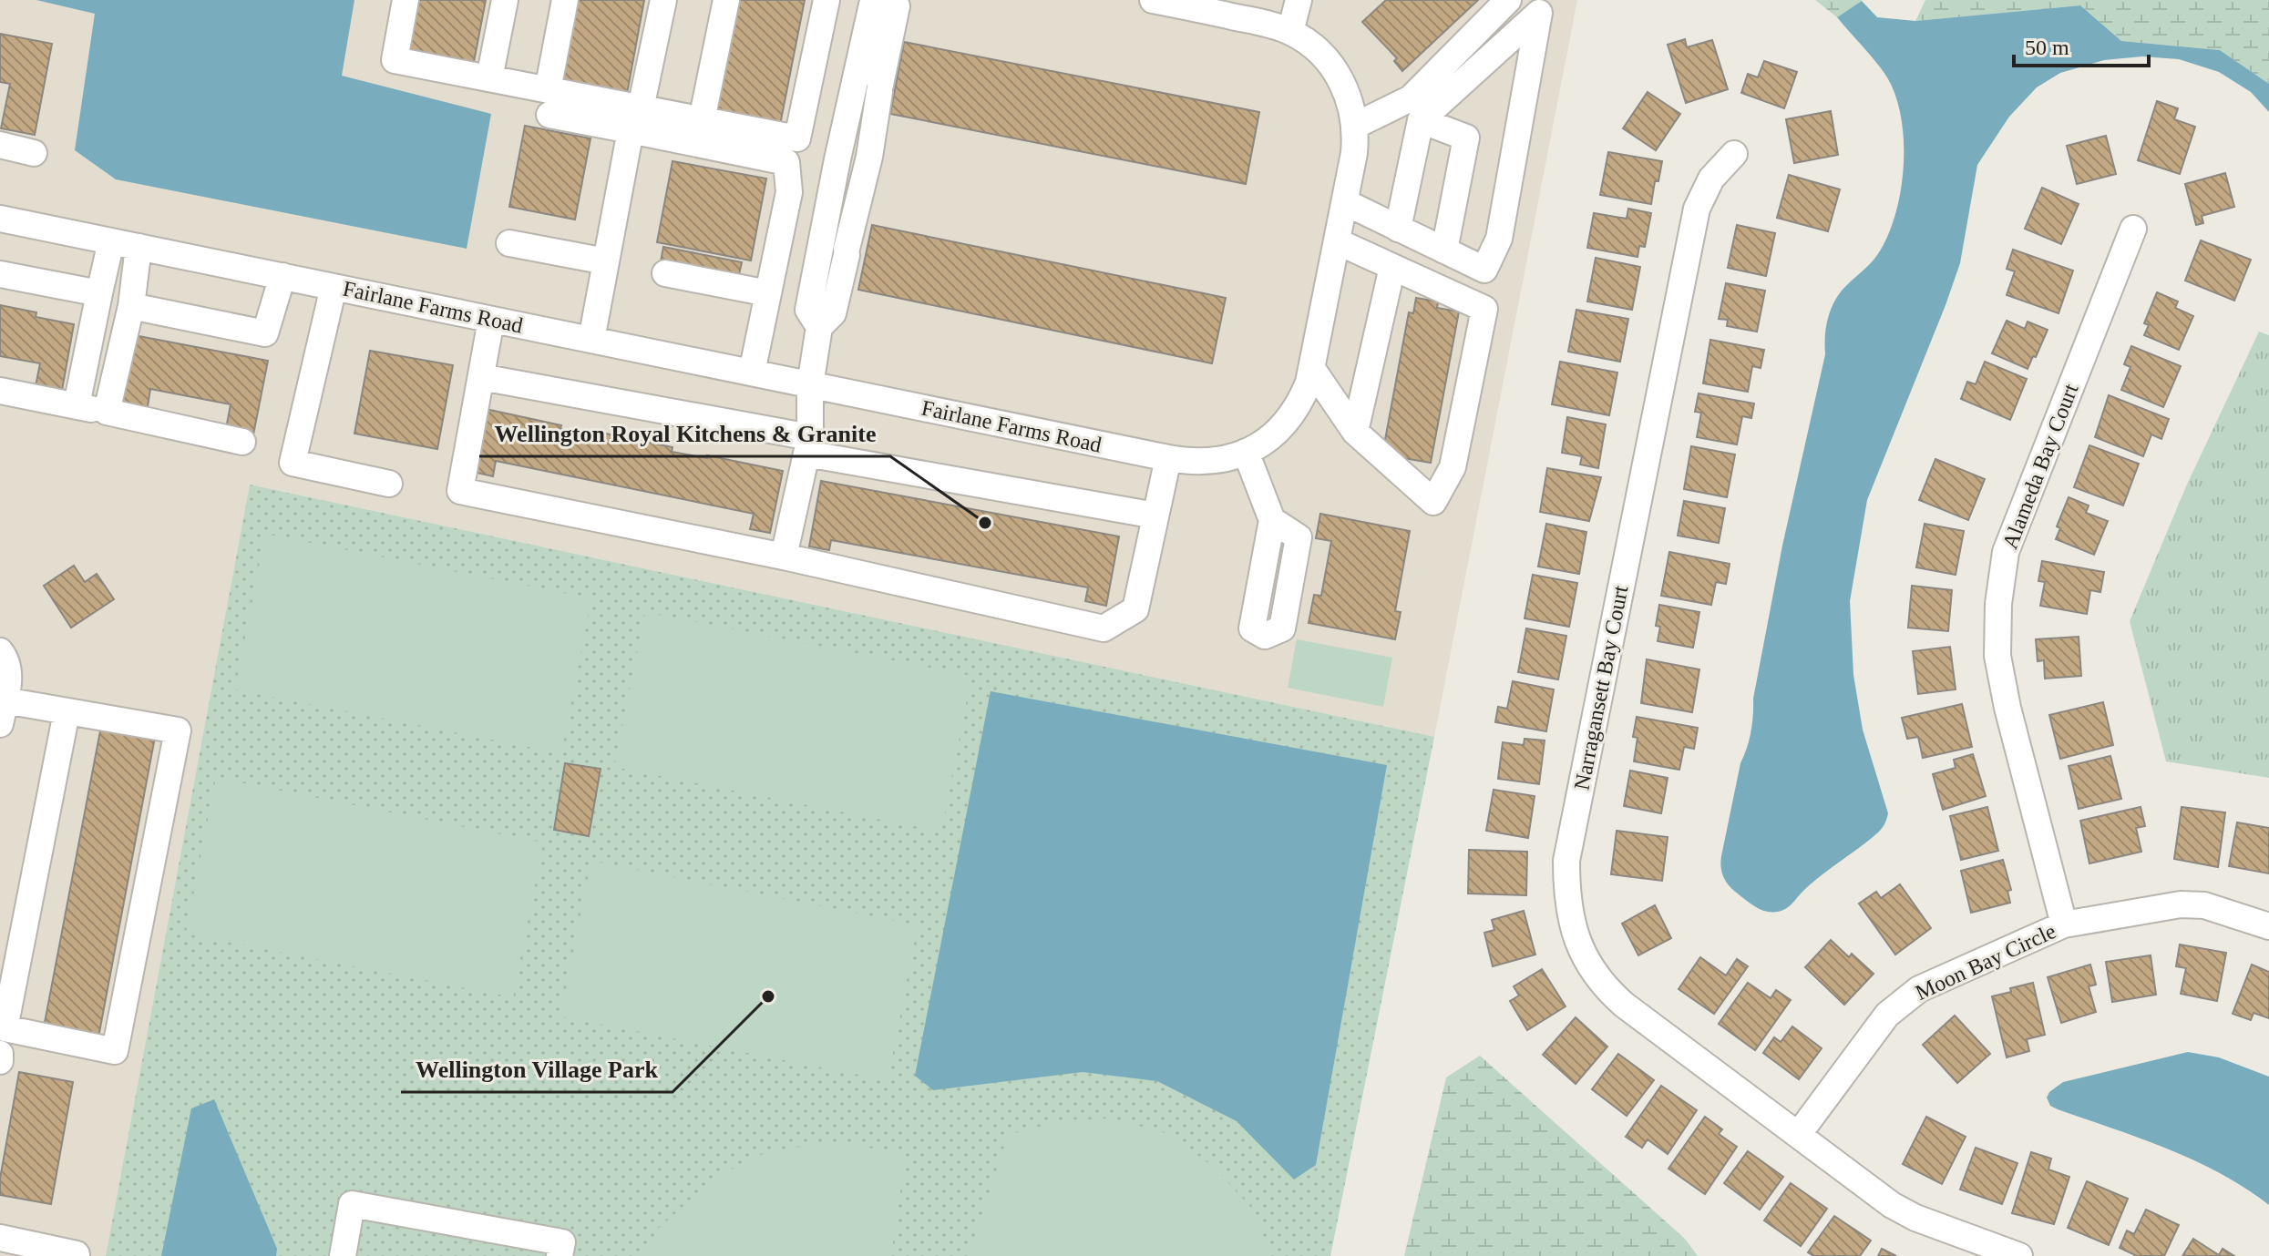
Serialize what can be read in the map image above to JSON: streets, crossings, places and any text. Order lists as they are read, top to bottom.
{
  "streets": {
    "street": [
      "Fairlane Farms Road",
      "Alameda Bay Court",
      "Narragansett Bay Court",
      "Moon Bay Circle"
    ]
  },
  "crossings": [
    ["Alameda Bay Court", "Moon Bay Circle"],
    ["Narragansett Bay Court", "Moon Bay Circle"]
  ],
  "places": ["Wellington Royal Kitchens & Granite", "Wellington Village Park"],
  "scale_bar": "50 m"
}
